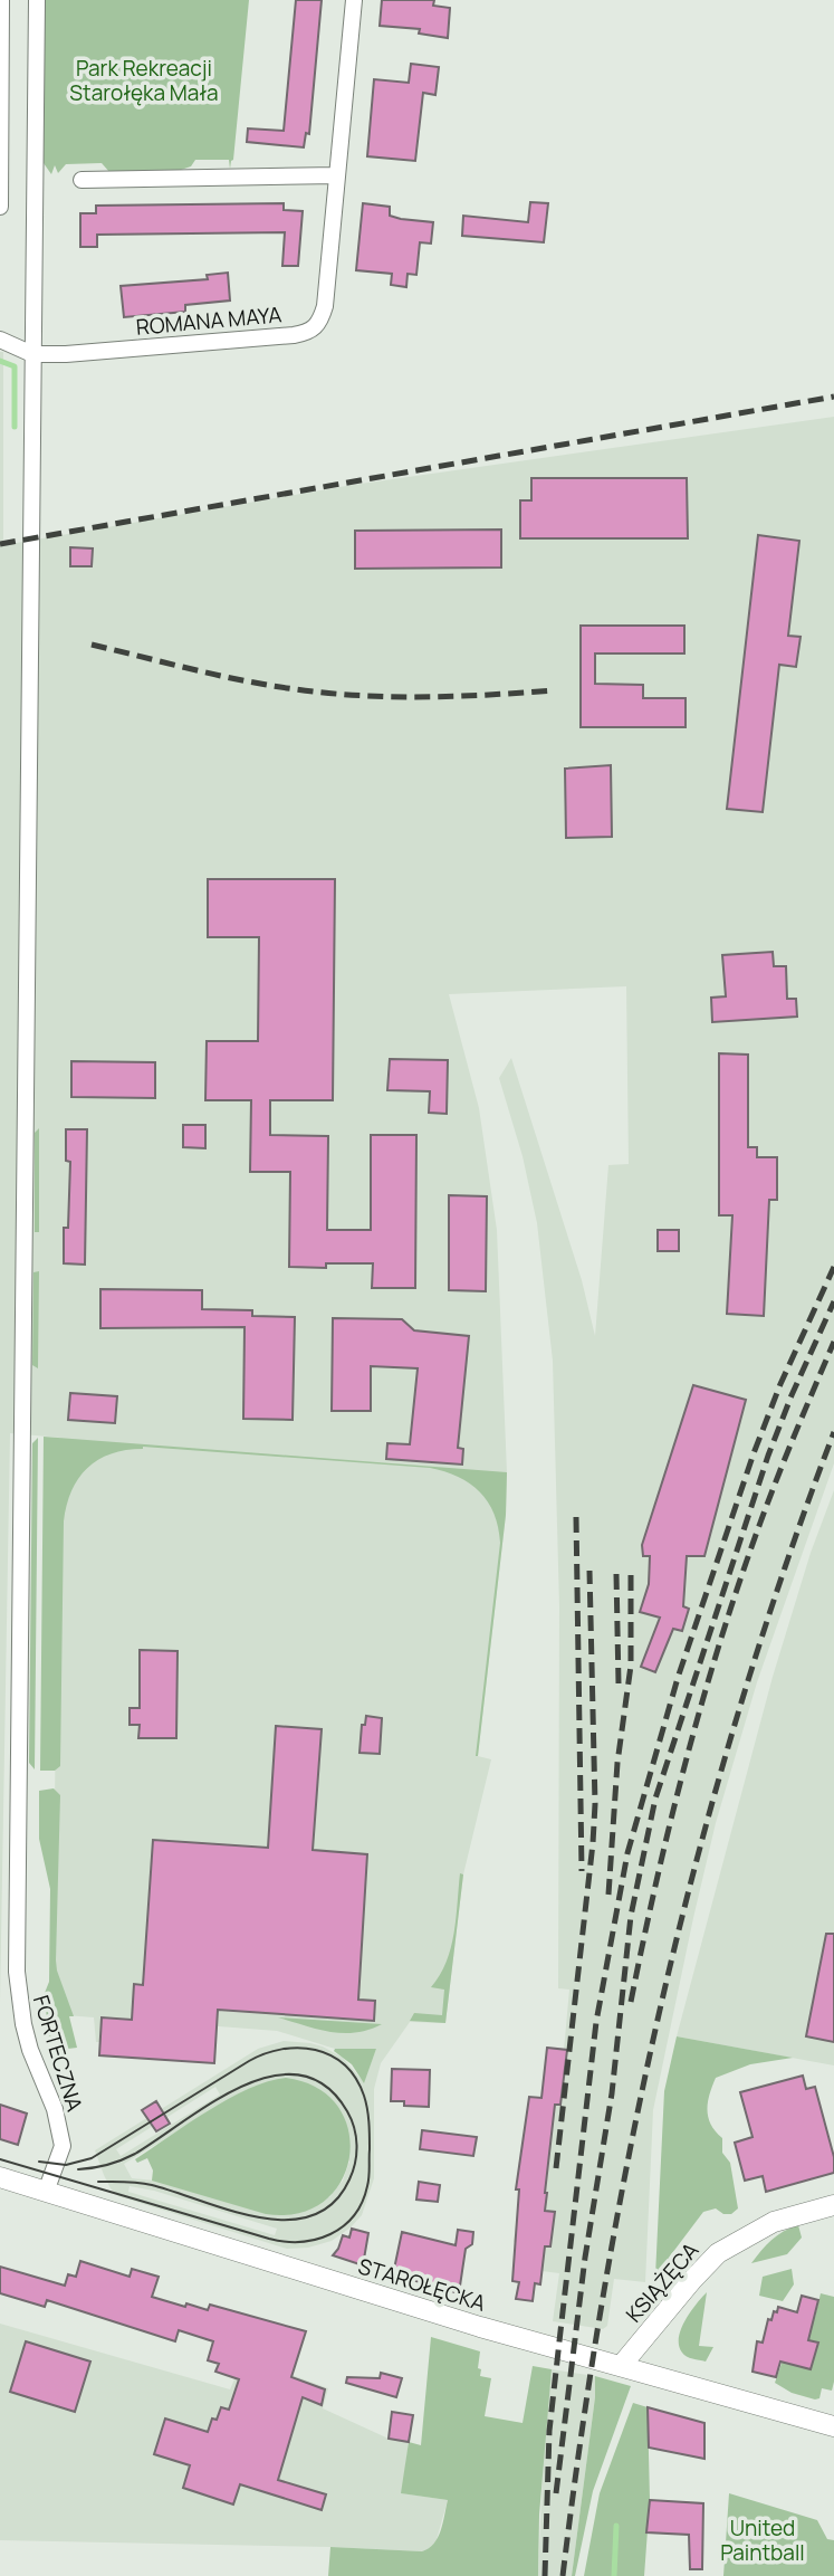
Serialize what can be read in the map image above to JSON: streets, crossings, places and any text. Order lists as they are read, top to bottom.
{
  "streets": {
    "street": [
      "ROMANA MAYA",
      "FORTECZNA",
      "KSIĄŻĘCA",
      "STAROŁĘCKA"
    ]
  },
  "crossings": [
    ["ROMANA MAYA", "FORTECZNA"],
    ["FORTECZNA", "STAROŁĘCKA"],
    ["KSIĄŻĘCA", "STAROŁĘCKA"]
  ],
  "parks": ["Park Rekreacji Starołęka Mała", "United Paintball"]
}
